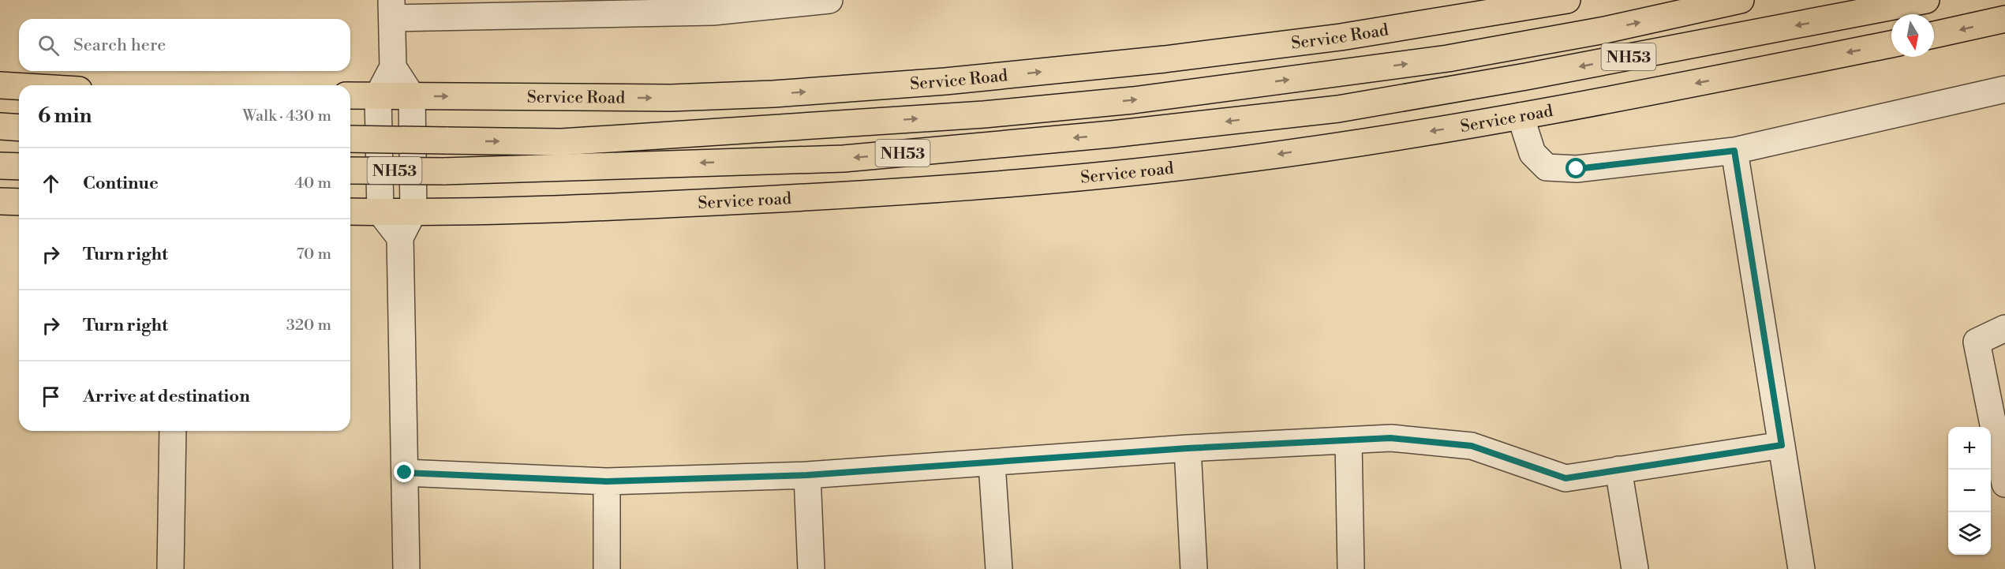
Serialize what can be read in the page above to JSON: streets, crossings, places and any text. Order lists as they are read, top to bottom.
{
  "streets": {
    "highway": ["Service Road", "NH53", "Service road"]
  },
  "north": "bottom",
  "page": {
    "search": "Search here",
    "heading": ["6 min", "Walk · 430 m"],
    "list": [
      ["Continue", "40 m"],
      ["Turn right", "70 m"],
      ["Turn right", "320 m"],
      "Arrive at destination"
    ],
    "map_buttons": ["+", "−"]
  }
}
